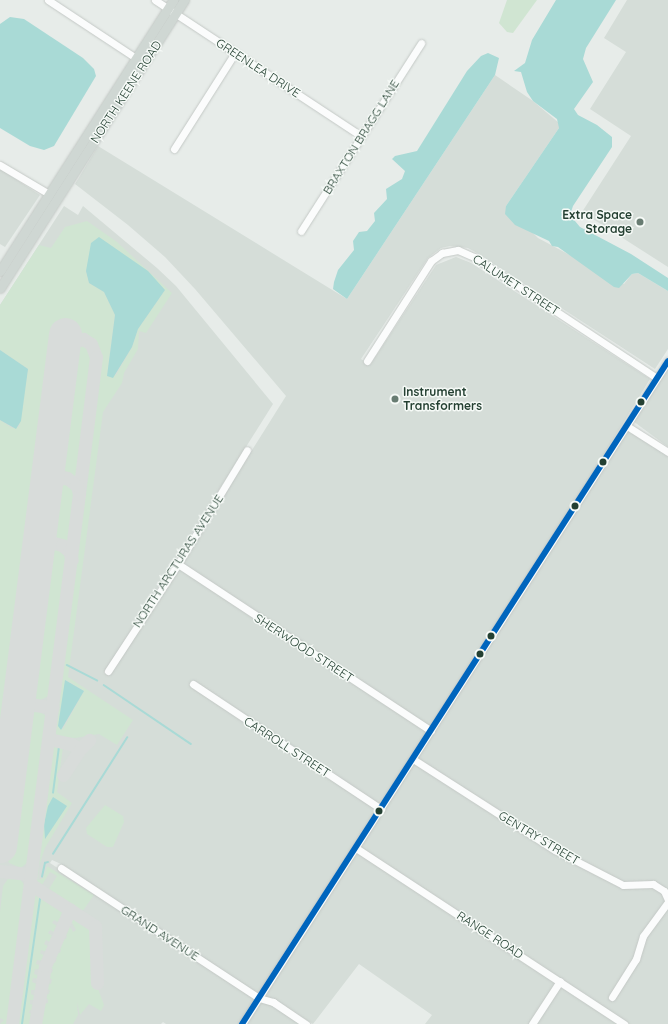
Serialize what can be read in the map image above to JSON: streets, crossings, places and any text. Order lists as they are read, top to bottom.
{
  "streets": {
    "main road": ["NORTH KEENE ROAD"],
    "street": [
      "GREENLEA DRIVE",
      "BRAXTON BRAGG LANE",
      "CALUMET STREET",
      "NORTH ARCTURAS AVENUE",
      "SHERWOOD STREET",
      "CARROLL STREET",
      "GENTRY STREET",
      "GRAND AVENUE",
      "RANGE ROAD"
    ]
  },
  "crossings": [
    ["GREENLEA DRIVE", "NORTH KEENE ROAD"],
    ["GREENLEA DRIVE", "BRAXTON BRAGG LANE"],
    ["NORTH ARCTURAS AVENUE", "SHERWOOD STREET"]
  ],
  "places": ["Extra Space Storage", "Instrument Transformers"]
}
